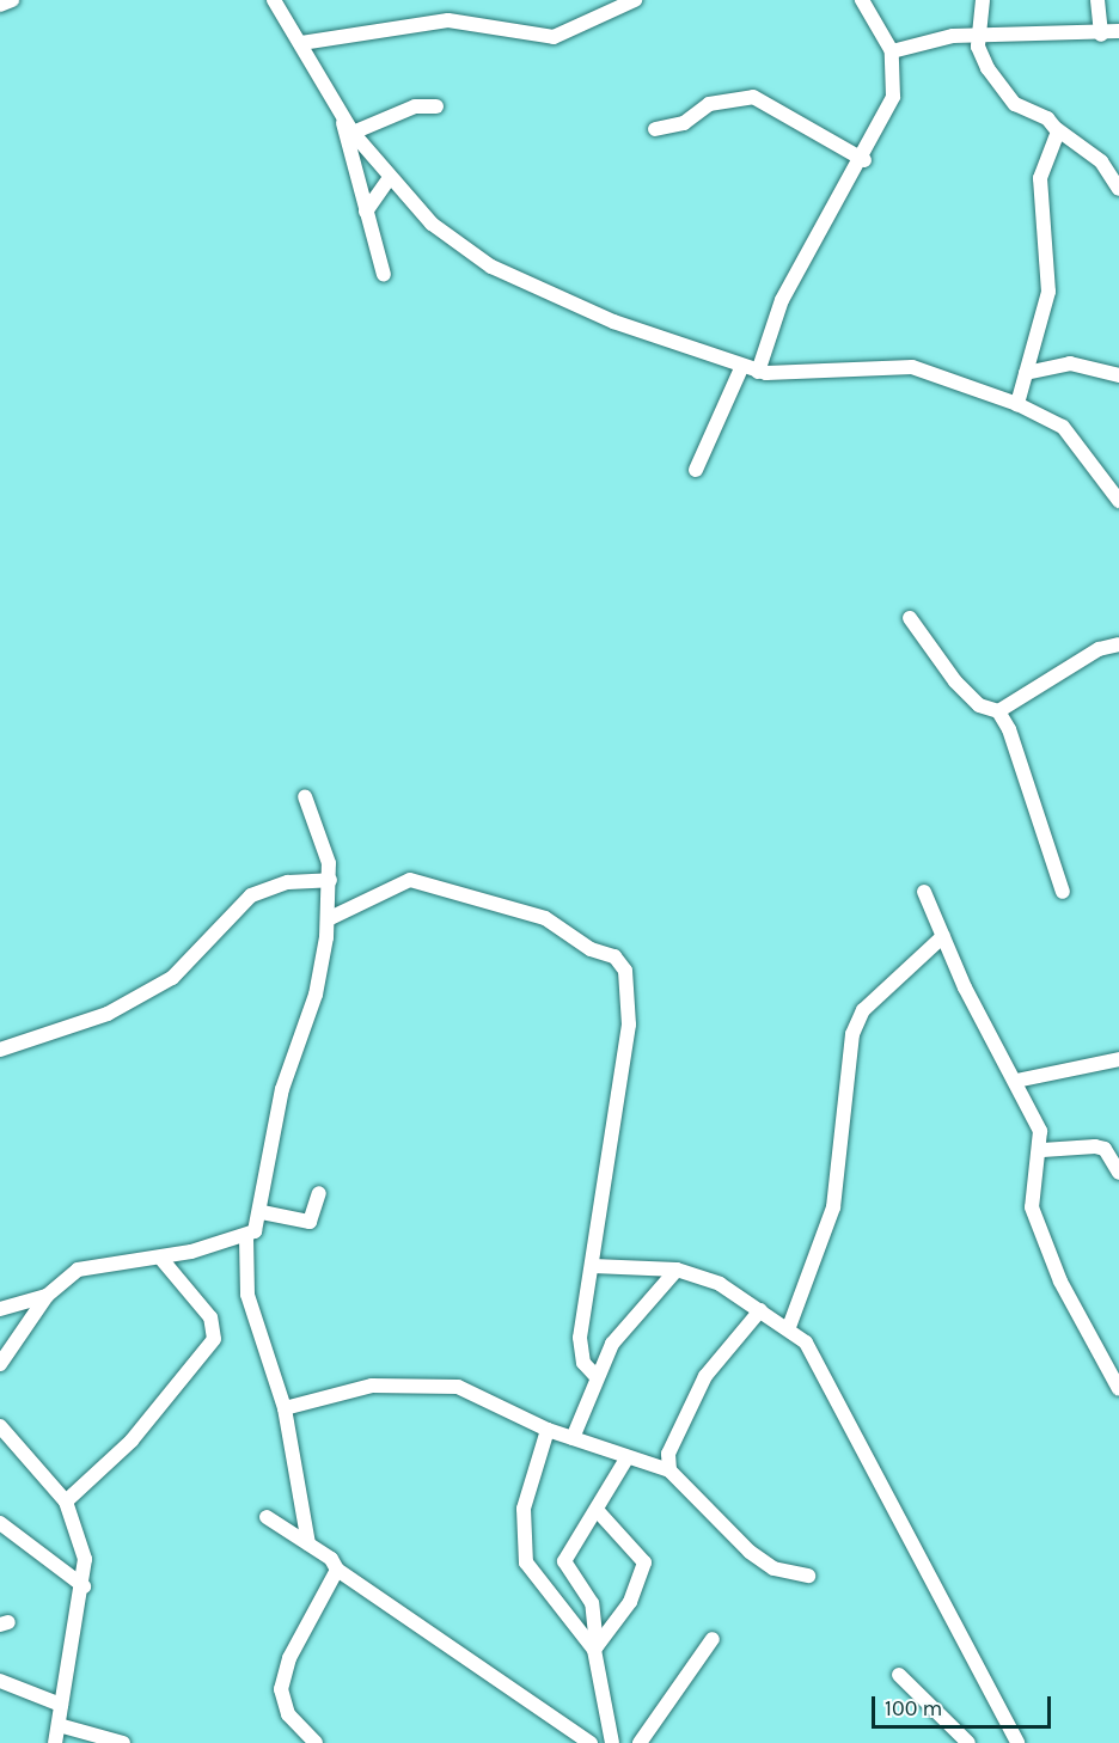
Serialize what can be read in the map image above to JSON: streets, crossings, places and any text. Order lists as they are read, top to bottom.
{
  "scale_bar": "100 m"
}
